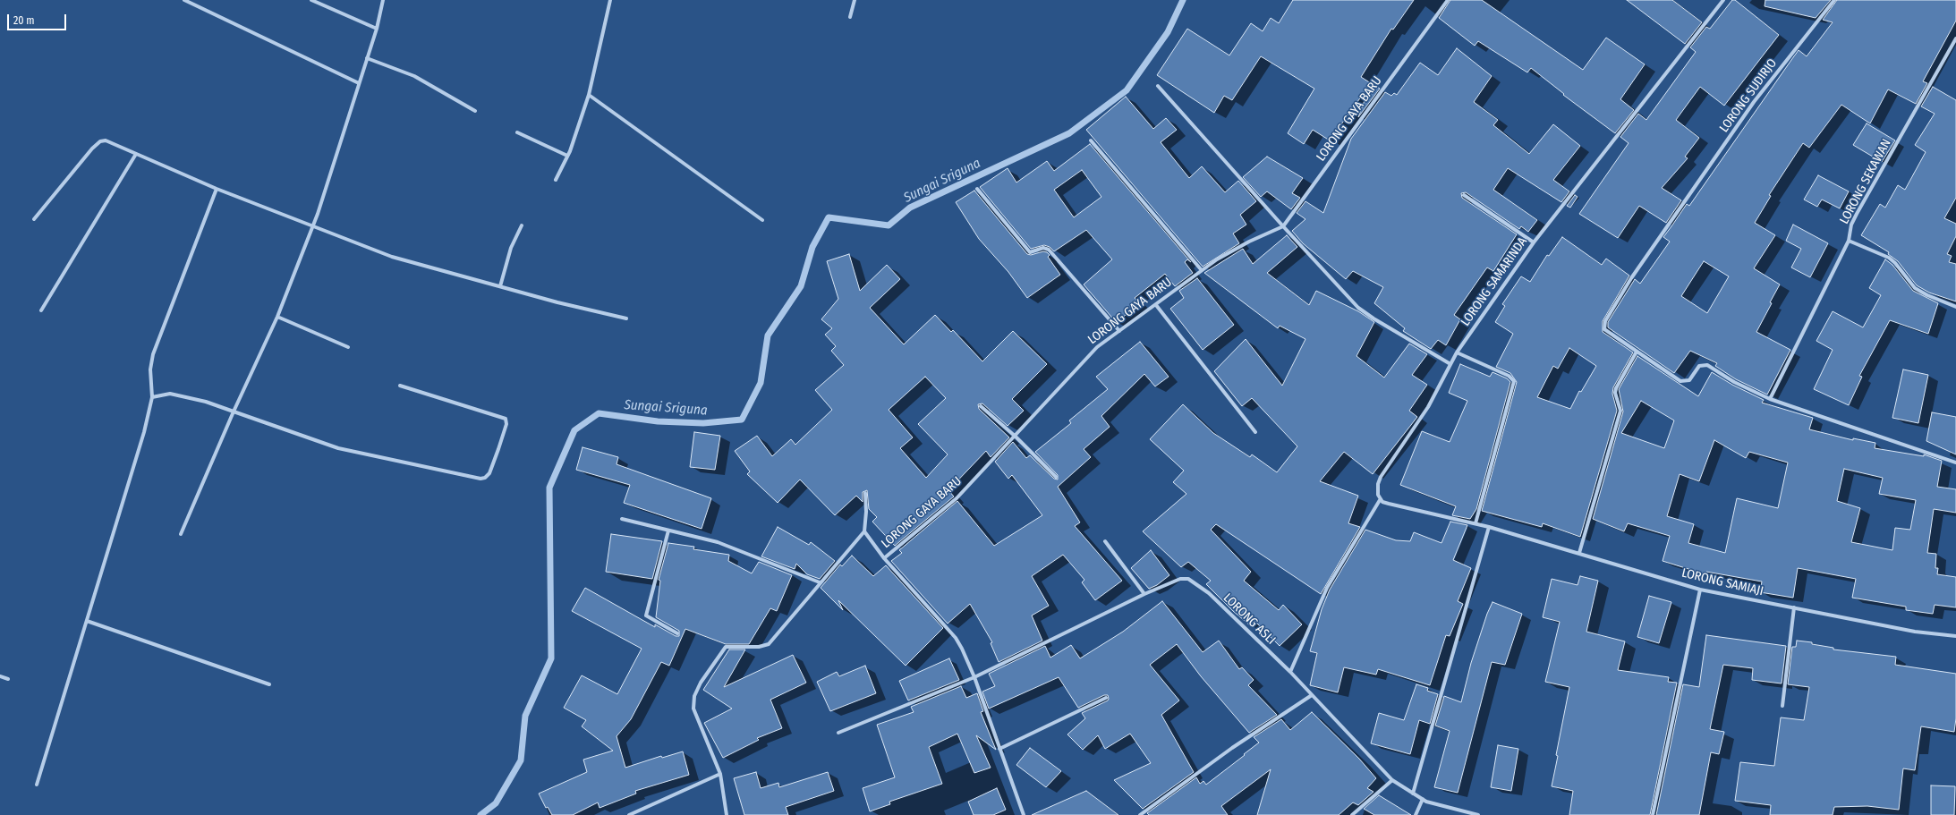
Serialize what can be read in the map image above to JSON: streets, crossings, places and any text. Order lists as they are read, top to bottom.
{
  "streets": {
    "street": [
      "LORONG SUDIRJO",
      "LORONG GAYA BARU",
      "LORONG SEKAWAN",
      "LORONG SAMARINDA",
      "LORONG SAMIAJI",
      "LORONG ASLI"
    ]
  },
  "water": ["Sungai Sriguna"],
  "scale_bar": "20 m"
}
